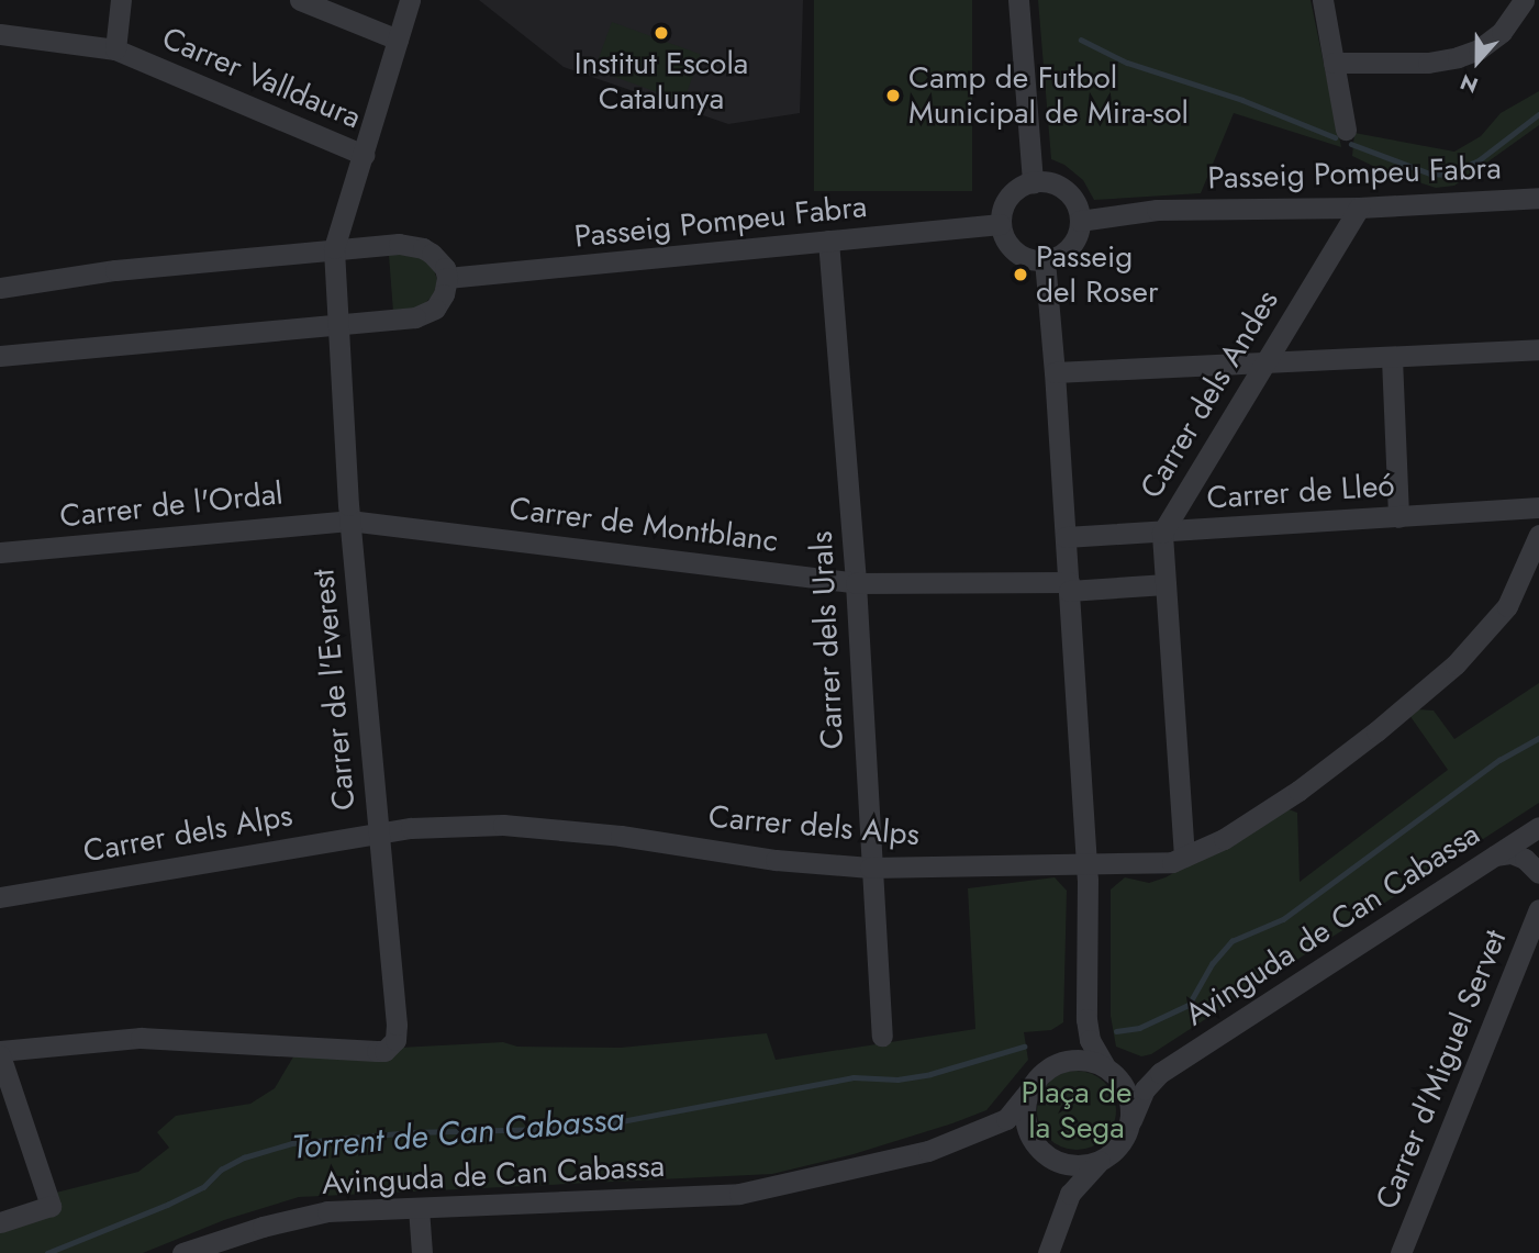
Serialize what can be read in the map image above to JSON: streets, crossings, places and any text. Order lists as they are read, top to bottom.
{
  "streets": {
    "street": [
      "Carrer Valldaura",
      "Passeig Pompeu Fabra",
      "Carrer dels Andes",
      "Carrer de Lleó",
      "Carrer de l'Ordal",
      "Carrer de Montblanc",
      "Carrer dels Urals",
      "Carrer de l'Everest",
      "Carrer dels Alps",
      "Avinguda de Can Cabassa",
      "Carrer d'Miguel Servet"
    ]
  },
  "crossings": [
    ["Passeig Pompeu Fabra", "Carrer dels Andes"],
    ["Passeig Pompeu Fabra", "Carrer dels Urals"],
    ["Carrer dels Andes", "Carrer de Lleó"],
    ["Carrer dels Andes", "Carrer de Montblanc"],
    ["Carrer dels Andes", "Carrer dels Alps"],
    ["Carrer de l'Ordal", "Carrer de Montblanc"],
    ["Carrer de l'Ordal", "Carrer de l'Everest"],
    ["Carrer de Montblanc", "Carrer dels Urals"],
    ["Carrer de Montblanc", "Carrer de l'Everest"],
    ["Carrer dels Urals", "Carrer dels Alps"],
    ["Carrer de l'Everest", "Carrer dels Alps"]
  ],
  "water": ["Torrent de Can Cabassa"],
  "parks": ["Plaça de la Sega"],
  "places": ["Institut Escola Catalunya", "Camp de Futbol Municipal de Mira-sol", "Passeig del Roser"],
  "north": "bottom"
}
